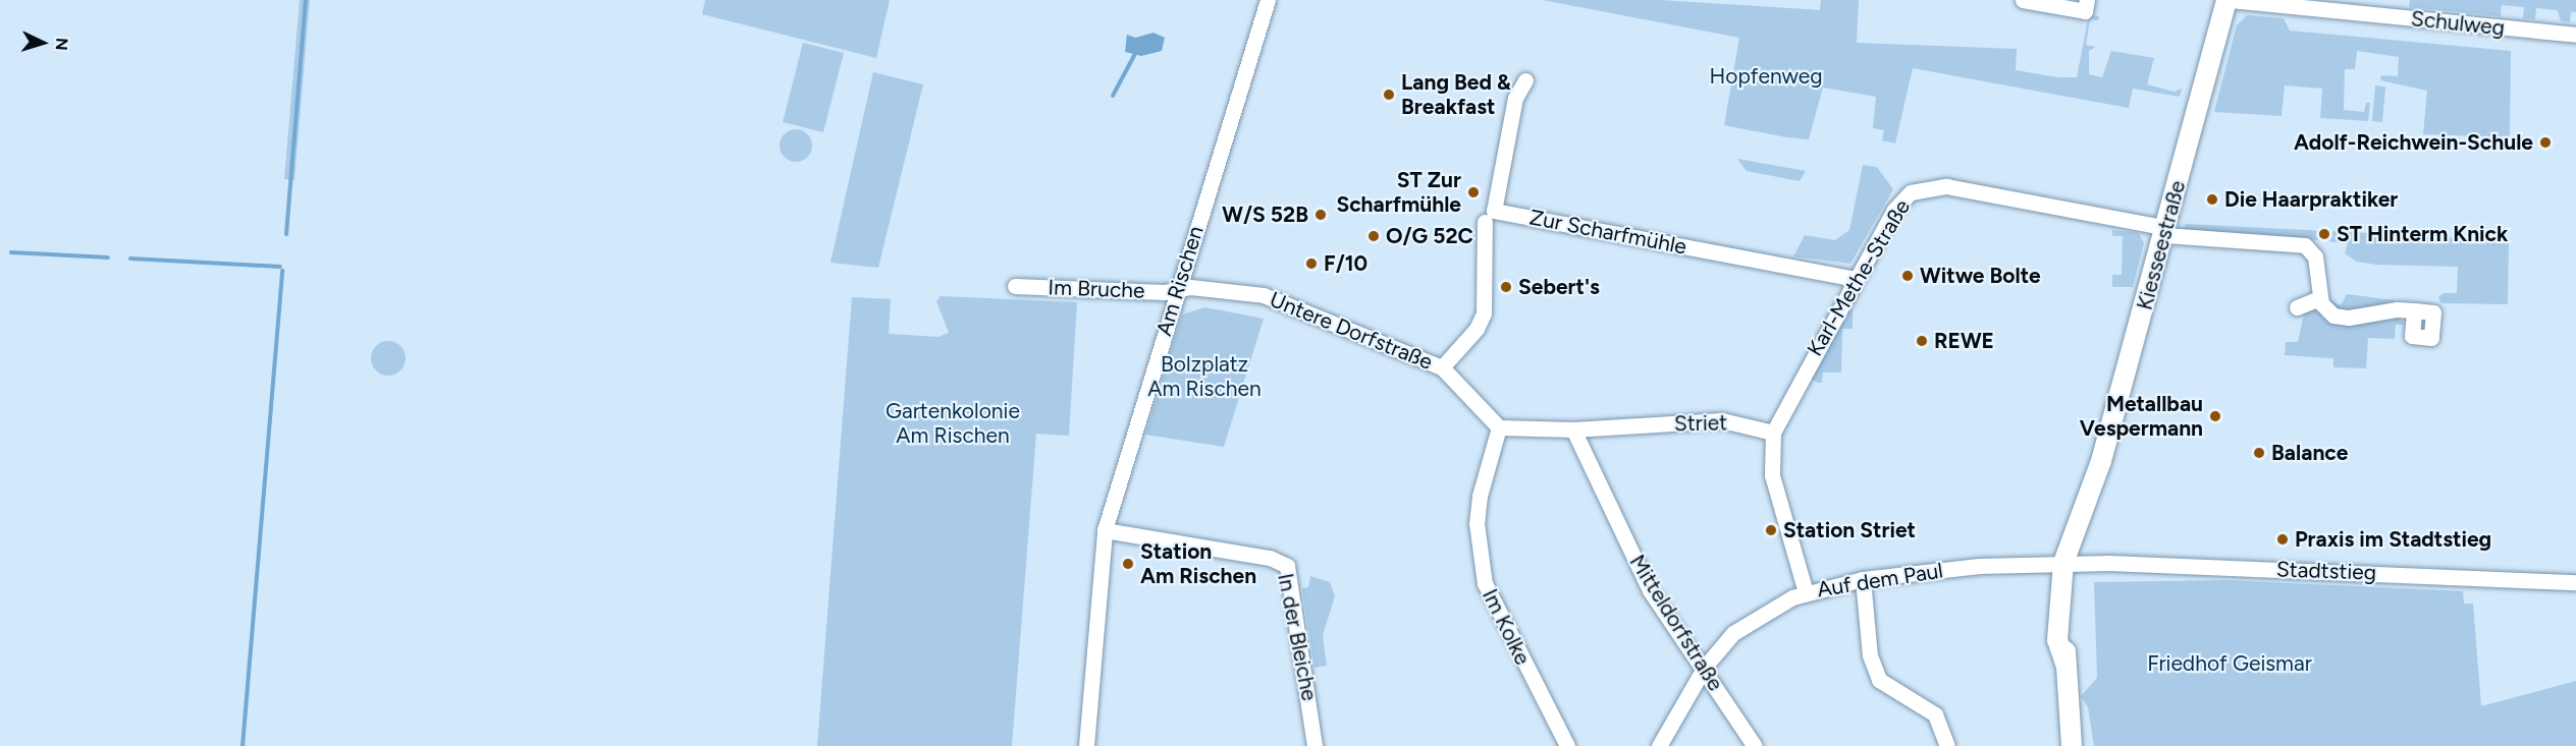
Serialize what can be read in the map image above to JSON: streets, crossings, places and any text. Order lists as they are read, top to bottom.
{
  "streets": {
    "street": [
      "Schulweg",
      "Zur Scharfmühle",
      "Kiesseestraße",
      "Karl-Methe-Straße",
      "Am Rischen",
      "Im Bruche",
      "Untere Dorfstraße",
      "Striet",
      "Stadtstieg",
      "Auf dem Paul",
      "Mitteldorfstraße",
      "Im Kolke",
      "In der Bleiche"
    ]
  },
  "crossings": [
    ["Schulweg", "Kiesseestraße"],
    ["Zur Scharfmühle", "Karl-Methe-Straße"],
    ["Kiesseestraße", "Karl-Methe-Straße"],
    ["Kiesseestraße", "Stadtstieg"],
    ["Kiesseestraße", "Auf dem Paul"],
    ["Karl-Methe-Straße", "Striet"],
    ["Am Rischen", "Im Bruche"],
    ["Am Rischen", "Untere Dorfstraße"],
    ["Am Rischen", "In der Bleiche"],
    ["Im Bruche", "Untere Dorfstraße"],
    ["Untere Dorfstraße", "Striet"],
    ["Untere Dorfstraße", "Im Kolke"],
    ["Striet", "Mitteldorfstraße"],
    ["Striet", "Im Kolke"],
    ["Stadtstieg", "Auf dem Paul"],
    ["Auf dem Paul", "Mitteldorfstraße"]
  ],
  "parks": [
    "Hopfenweg",
    "Bolzplatz Am Rischen",
    "Gartenkolonie Am Rischen",
    "Friedhof Geismar"
  ],
  "places": [
    "Lang Bed & Breakfast",
    "Adolf-Reichwein-Schule",
    "ST Zur Scharfmühle",
    "Die Haarpraktiker",
    "W/S 52B",
    "ST Hinterm Knick",
    "O/G 52C",
    "F/10",
    "Witwe Bolte",
    "Sebert's",
    "REWE",
    "Metallbau Vespermann",
    "Balance",
    "Station Striet",
    "Praxis im Stadtstieg",
    "Station Am Rischen"
  ],
  "north": "right"
}
